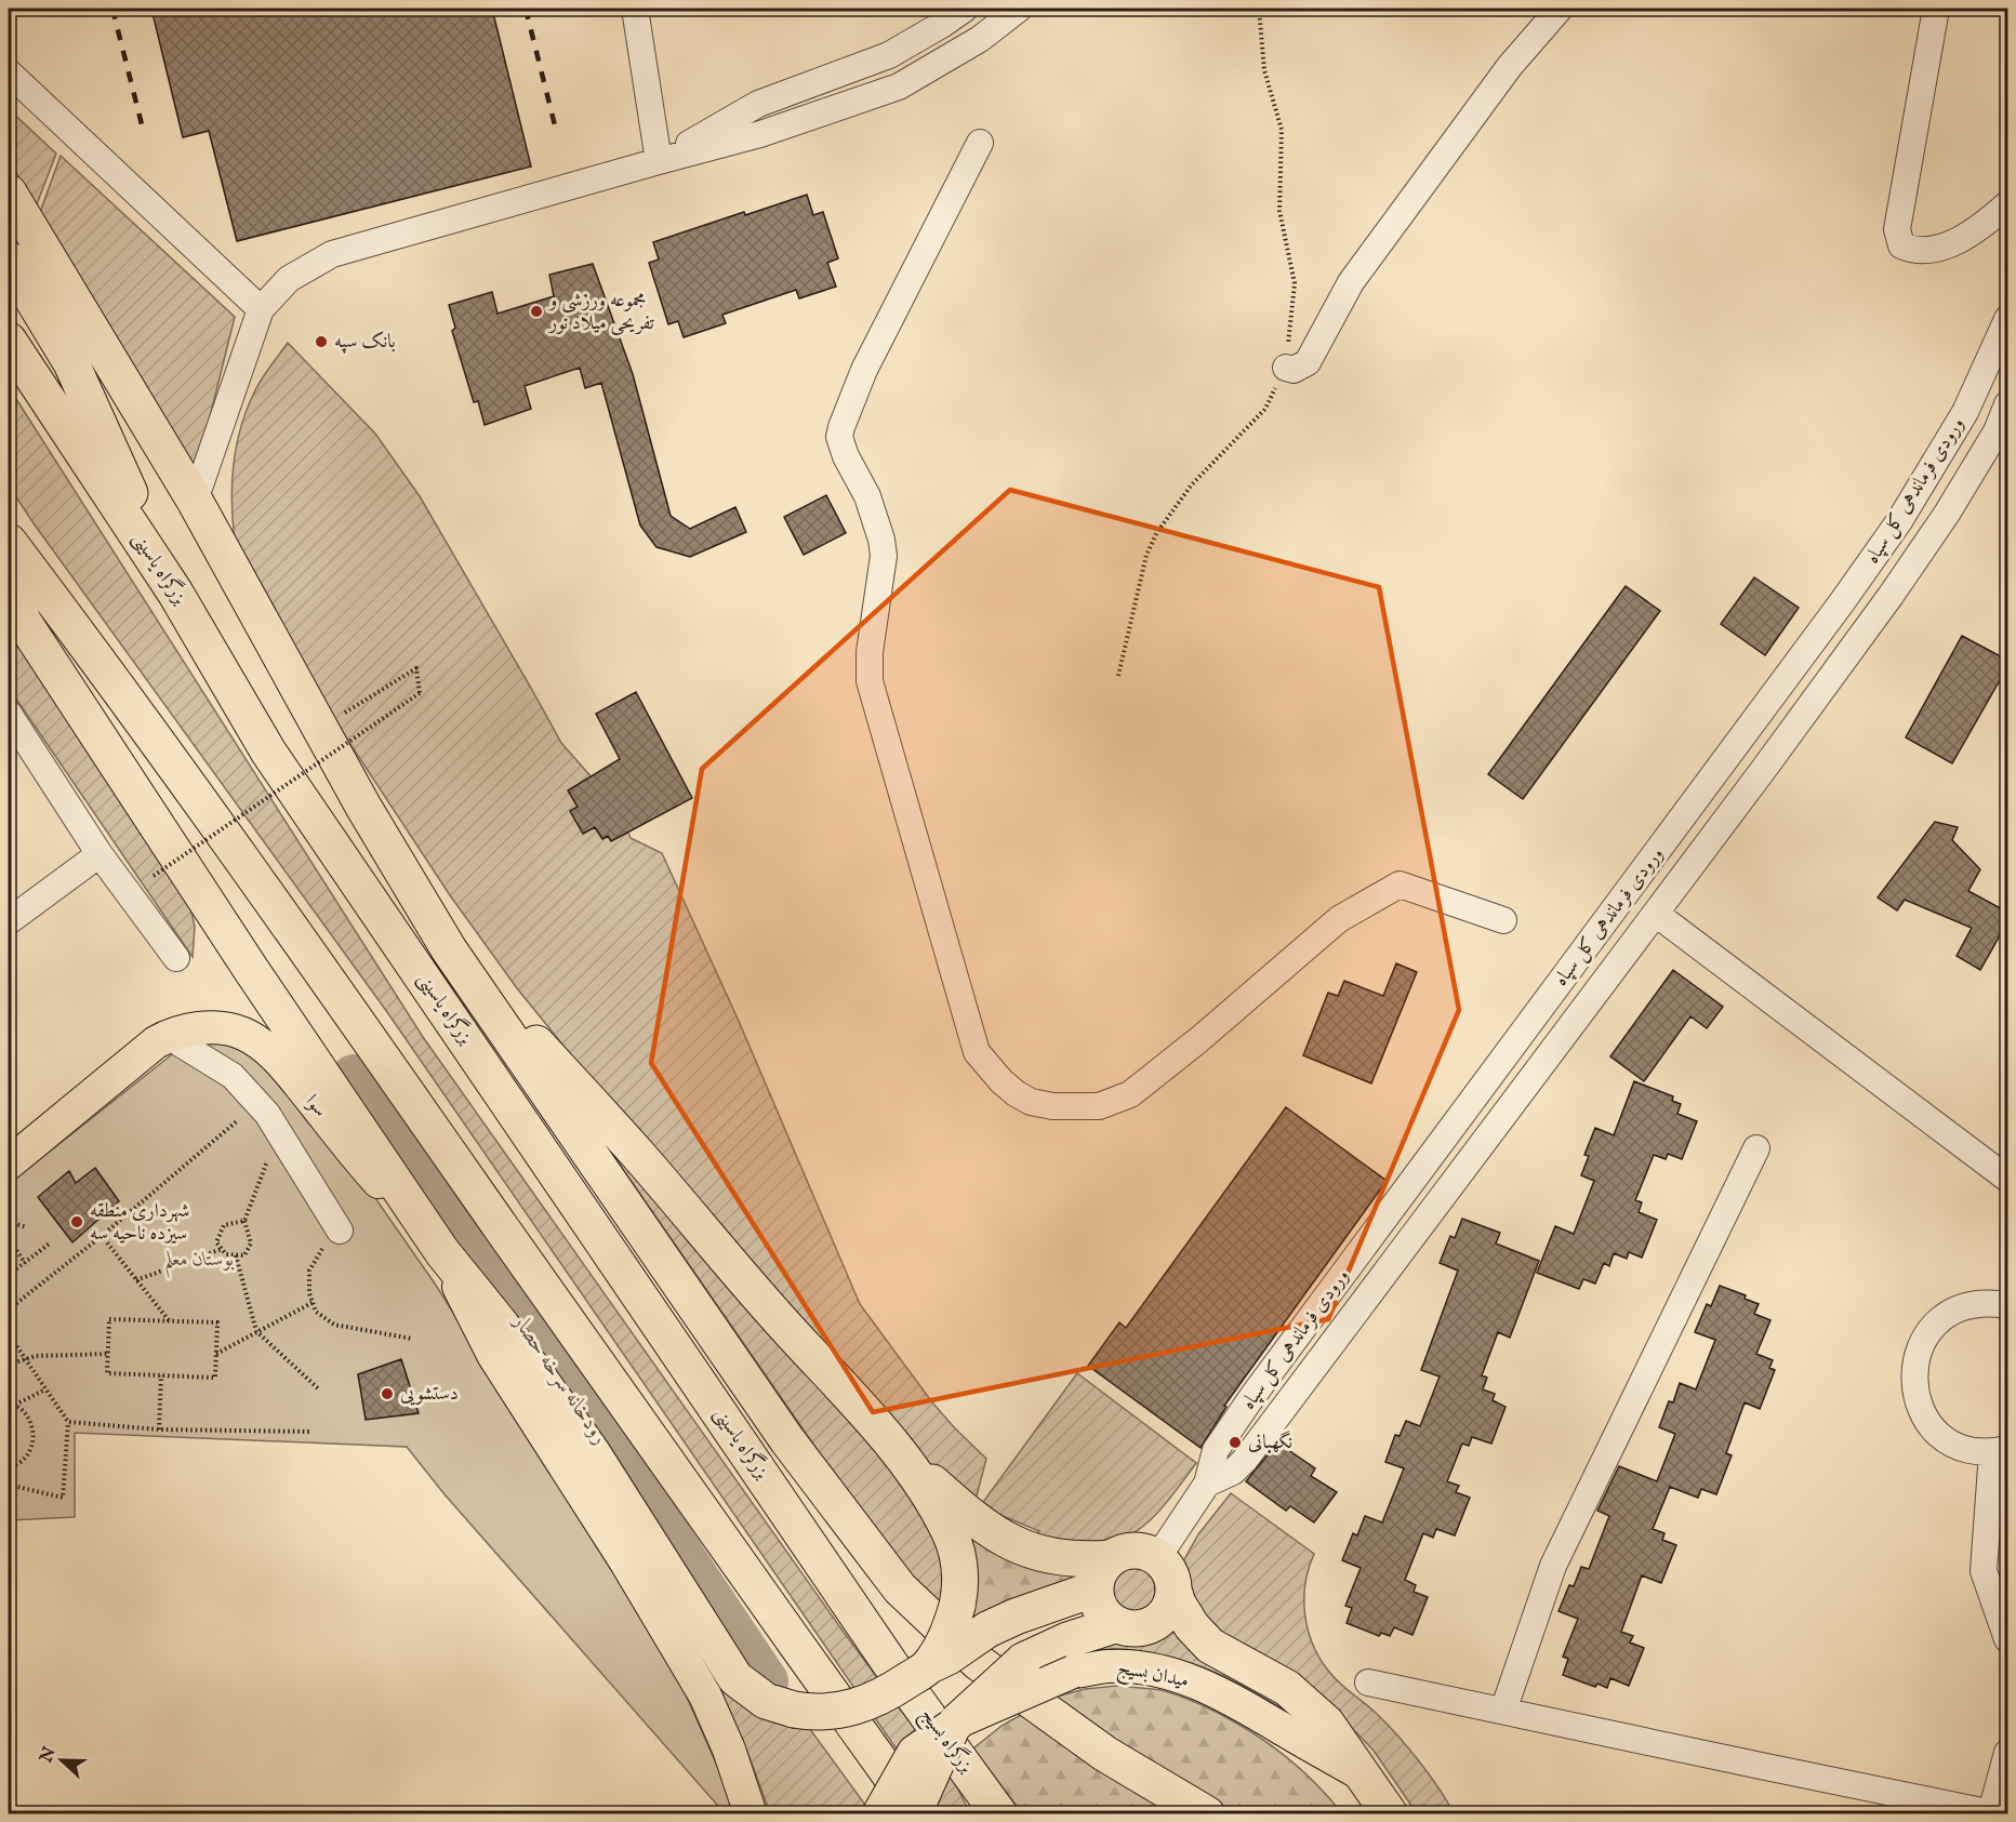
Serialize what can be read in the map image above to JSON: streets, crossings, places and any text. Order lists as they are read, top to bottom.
{
  "streets": {
    "highway": ["بزرگراه یاسینی", "بزرگراه بسیج"],
    "main road": ["سوا", "میدان بسیج"],
    "street": ["ورودی فرماندهی کل سپاه"]
  },
  "crossings": [
    ["بزرگراه یاسینی", "بزرگراه بسیج"]
  ],
  "water": ["رودخانه سرخه حصار"],
  "parks": ["بوستان معلم"],
  "places": [
    "مجموعه ورزشی و تفریحی میلاد نور",
    "بانک سپه",
    "شهرداری منطقه سیزده ناحیه سه",
    "دستشویی",
    "نگهبانی"
  ],
  "north": "left"
}
